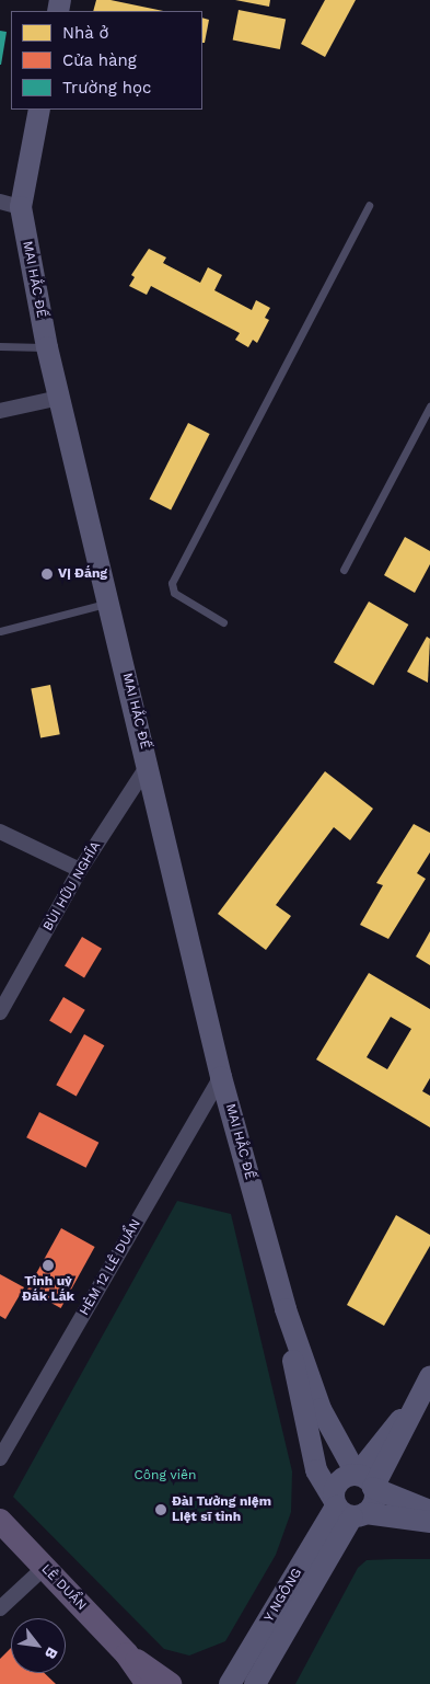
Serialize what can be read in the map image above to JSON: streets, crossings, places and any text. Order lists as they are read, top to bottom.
{
  "streets": {
    "main road": ["LÊ DUẨN"],
    "street": [
      "MAI HẮC ĐẾ",
      "BÙI HỮU NGHĨA",
      "HẺM 12 LÊ DUẨN",
      "Y NGÔNG"
    ]
  },
  "crossings": [
    ["MAI HẮC ĐẾ", "BÙI HỮU NGHĨA"],
    ["MAI HẮC ĐẾ", "HẺM 12 LÊ DUẨN"],
    ["MAI HẮC ĐẾ", "Y NGÔNG"]
  ],
  "parks": ["Công viên"],
  "places": ["Vị Đắng", "Tỉnh uỷ Đắk Lắk", "Đài Tưởng niệm Liệt sĩ tỉnh"],
  "legend": ["Nhà ở", "Cửa hàng", "Trường học"],
  "north": "bottom right"
}
